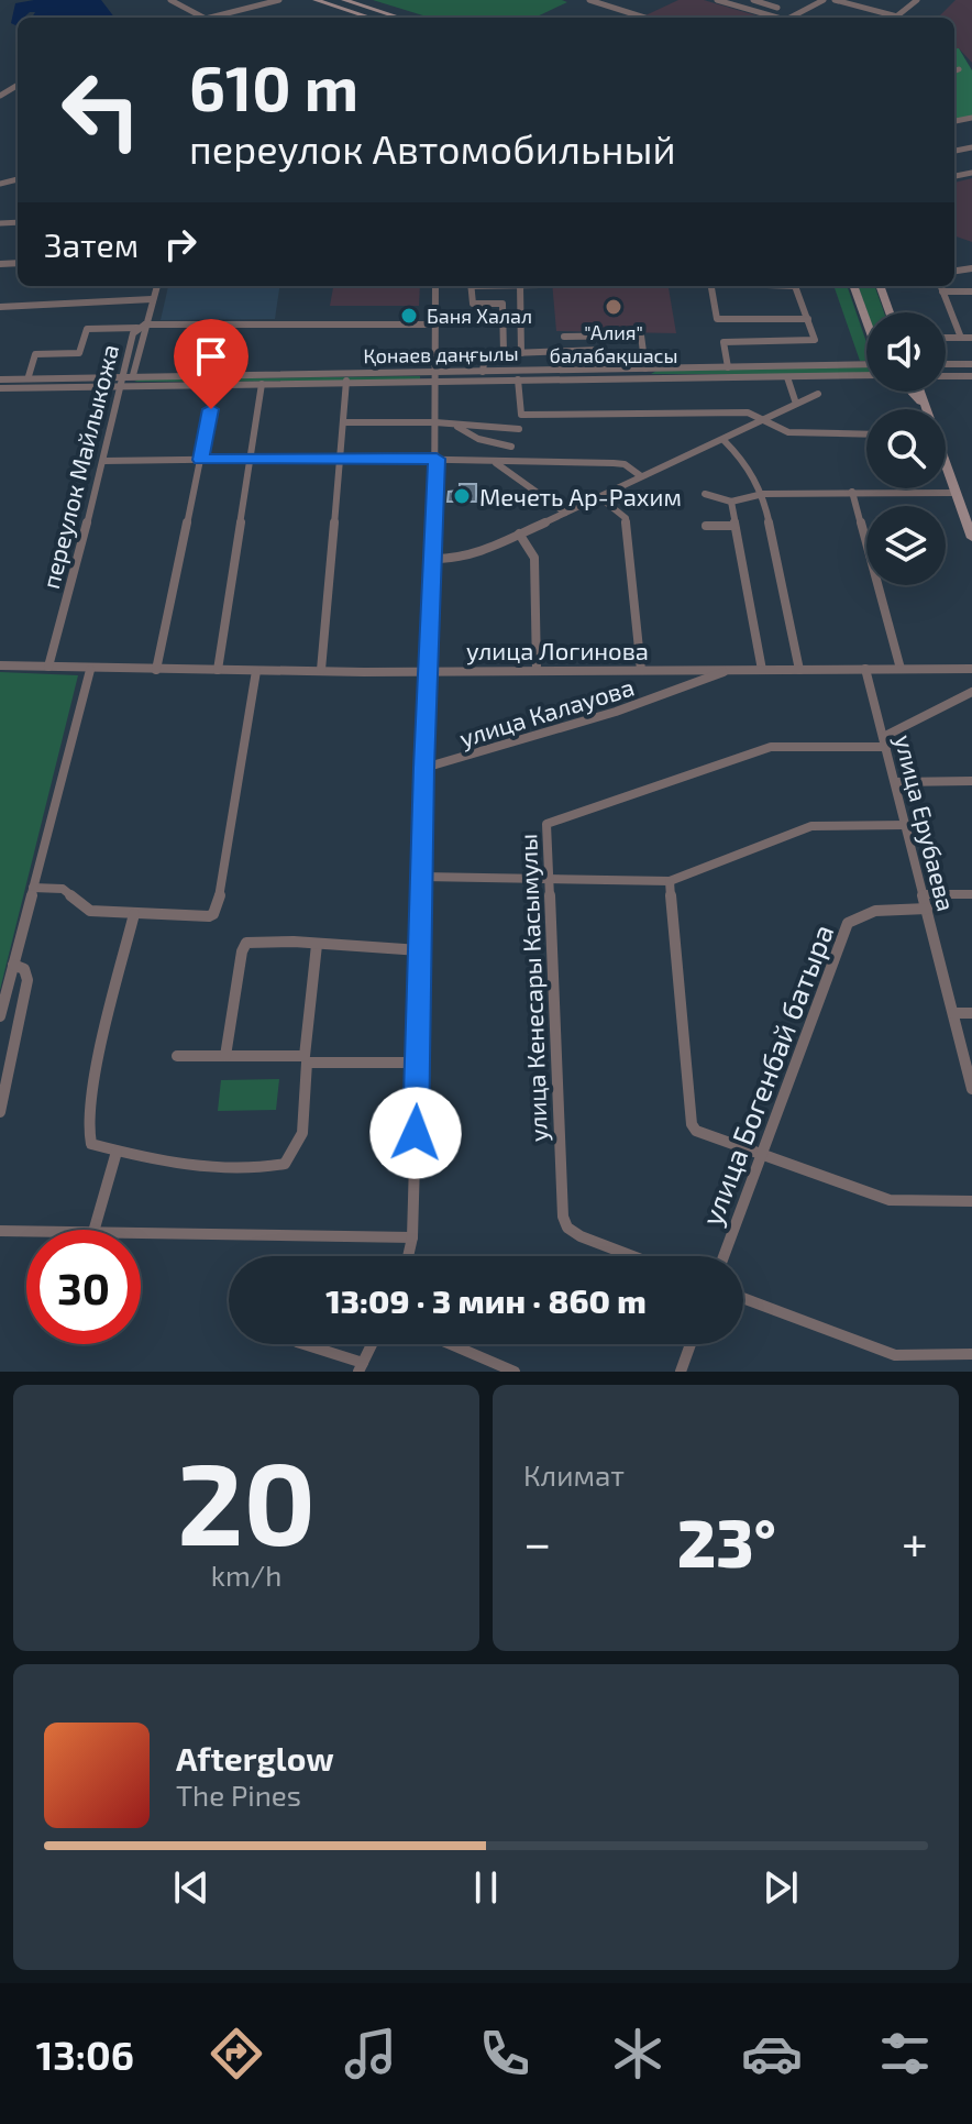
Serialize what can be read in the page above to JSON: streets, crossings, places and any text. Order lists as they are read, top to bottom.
{
  "streets": {
    "street": [
      "Қонаев даңғылы",
      "переулок Майлыкожа",
      "улица Логинова",
      "улица Калауова",
      "улица Ерубаева",
      "улица Кенесары Касымулы",
      "улица Богенбай батыра"
    ]
  },
  "crossings": [
    ["Қонаев даңғылы", "переулок Майлыкожа"],
    ["переулок Майлыкожа", "улица Логинова"],
    ["улица Логинова", "улица Калауова"],
    ["улица Логинова", "улица Ерубаева"],
    ["улица Ерубаева", "улица Кенесары Касымулы"],
    ["улица Ерубаева", "улица Богенбай батыра"]
  ],
  "places": ["\"Алия\" балабақшасы", "Баня Халал", "Мечеть Ар-Рахим"],
  "page": {
    "turn": ["610 m", "переулок Автомобильный"],
    "then": "Затем",
    "limit": "30",
    "trip": "13:09 · 3 мин · 860 m",
    "tile": [
      ["20", "km/h"],
      "Климат"
    ],
    "heat": ["−", "23°", "+"],
    "song": ["Afterglow", "The Pines"],
    "tabs": "13:06"
  }
}
